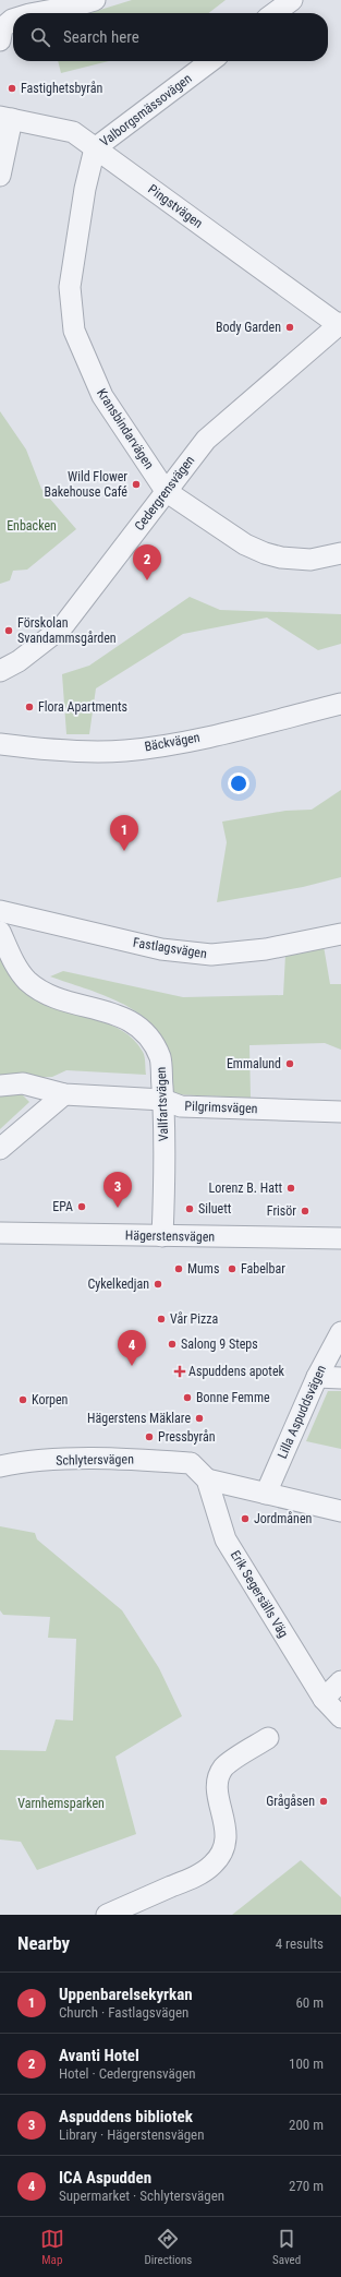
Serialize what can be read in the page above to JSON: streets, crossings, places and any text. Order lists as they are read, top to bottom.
{
  "streets": {
    "street": [
      "Valborgsmässovägen",
      "Pingstvägen",
      "Kransbindarvägen",
      "Cedergrensvägen",
      "Bäckvägen",
      "Fastlagsvägen",
      "Vallfartsvägen",
      "Pilgrimsvägen",
      "Hägerstensvägen",
      "Lilla Aspuddsvägen",
      "Schlytersvägen",
      "Erik Segersälls Väg"
    ]
  },
  "crossings": [
    ["Valborgsmässovägen", "Pingstvägen"],
    ["Valborgsmässovägen", "Kransbindarvägen"],
    ["Pingstvägen", "Kransbindarvägen"],
    ["Pingstvägen", "Cedergrensvägen"],
    ["Kransbindarvägen", "Cedergrensvägen"],
    ["Vallfartsvägen", "Pilgrimsvägen"],
    ["Vallfartsvägen", "Hägerstensvägen"],
    ["Schlytersvägen", "Erik Segersälls Väg"]
  ],
  "parks": ["Enbacken", "Varnhemsparken"],
  "places": {
    "other": [
      "Fastighetsbyrån",
      "Body Garden",
      "Wild Flower Bakehouse Café",
      "Förskolan Svandammsgården",
      "Flora Apartments",
      "Emmalund",
      "Lorenz B. Hatt",
      "EPA",
      "Siluett",
      "Frisör",
      "Mums",
      "Fabelbar",
      "Cykelkedjan",
      "Vår Pizza",
      "Salong 9 Steps",
      "Bonne Femme",
      "Korpen",
      "Hägerstens Mäklare",
      "Pressbyrån",
      "Jordmånen",
      "Grågåsen"
    ],
    "health": ["Aspuddens apotek"]
  },
  "page": {
    "search": "Search here",
    "pins": [
      "2",
      "1",
      "3",
      "4"
    ],
    "heading": ["Nearby", "4 results"],
    "list": [
      {
        "mark": "1",
        "name": "Uppenbarelsekyrkan",
        "note": "Church · Fastlagsvägen",
        "value": "60 m"
      },
      {
        "mark": "2",
        "name": "Avanti Hotel",
        "note": "Hotel · Cedergrensvägen",
        "value": "100 m"
      },
      {
        "mark": "3",
        "name": "Aspuddens bibliotek",
        "note": "Library · Hägerstensvägen",
        "value": "200 m"
      },
      {
        "mark": "4",
        "name": "ICA Aspudden",
        "note": "Supermarket · Schlytersvägen",
        "value": "270 m"
      }
    ],
    "nav": ["Map", "Directions", "Saved"]
  }
}
